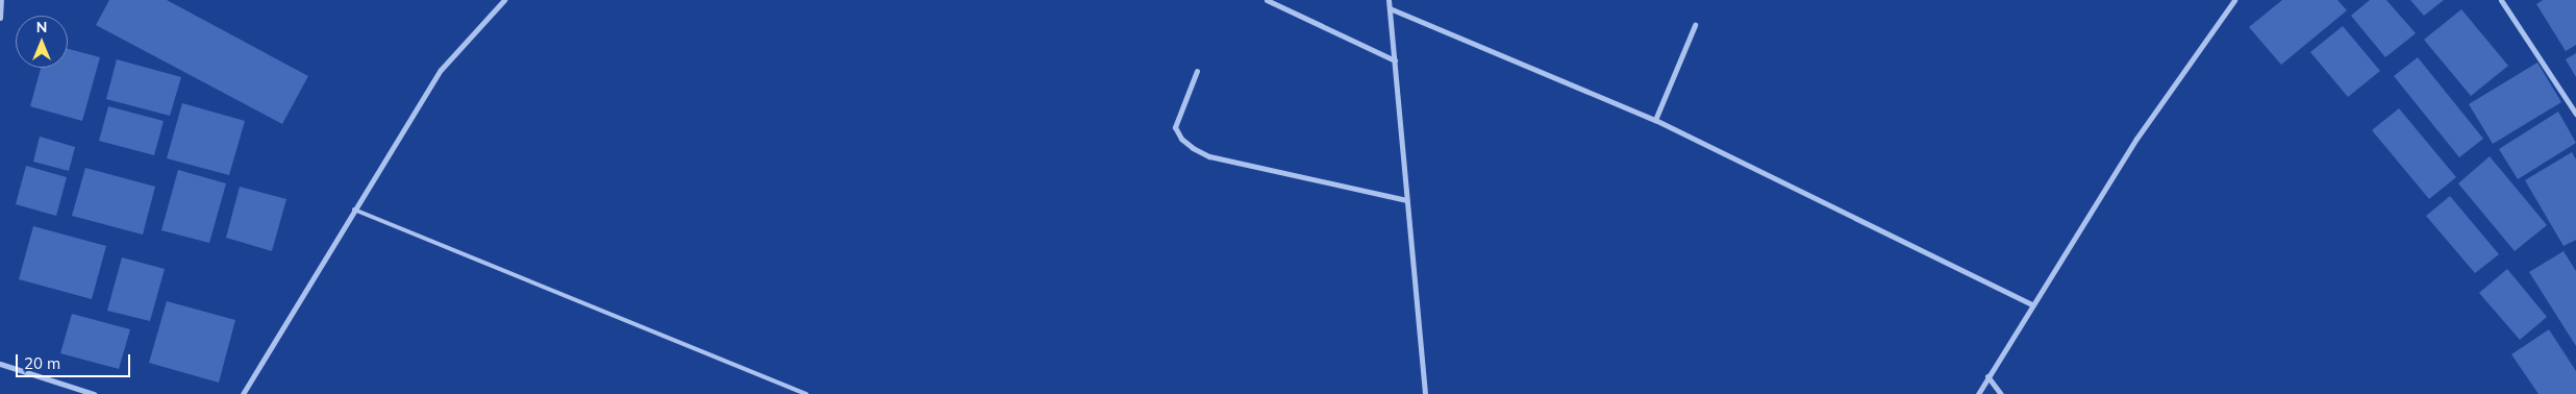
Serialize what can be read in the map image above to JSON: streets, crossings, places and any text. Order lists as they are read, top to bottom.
{
  "scale_bar": "20 m",
  "north": "top"
}
